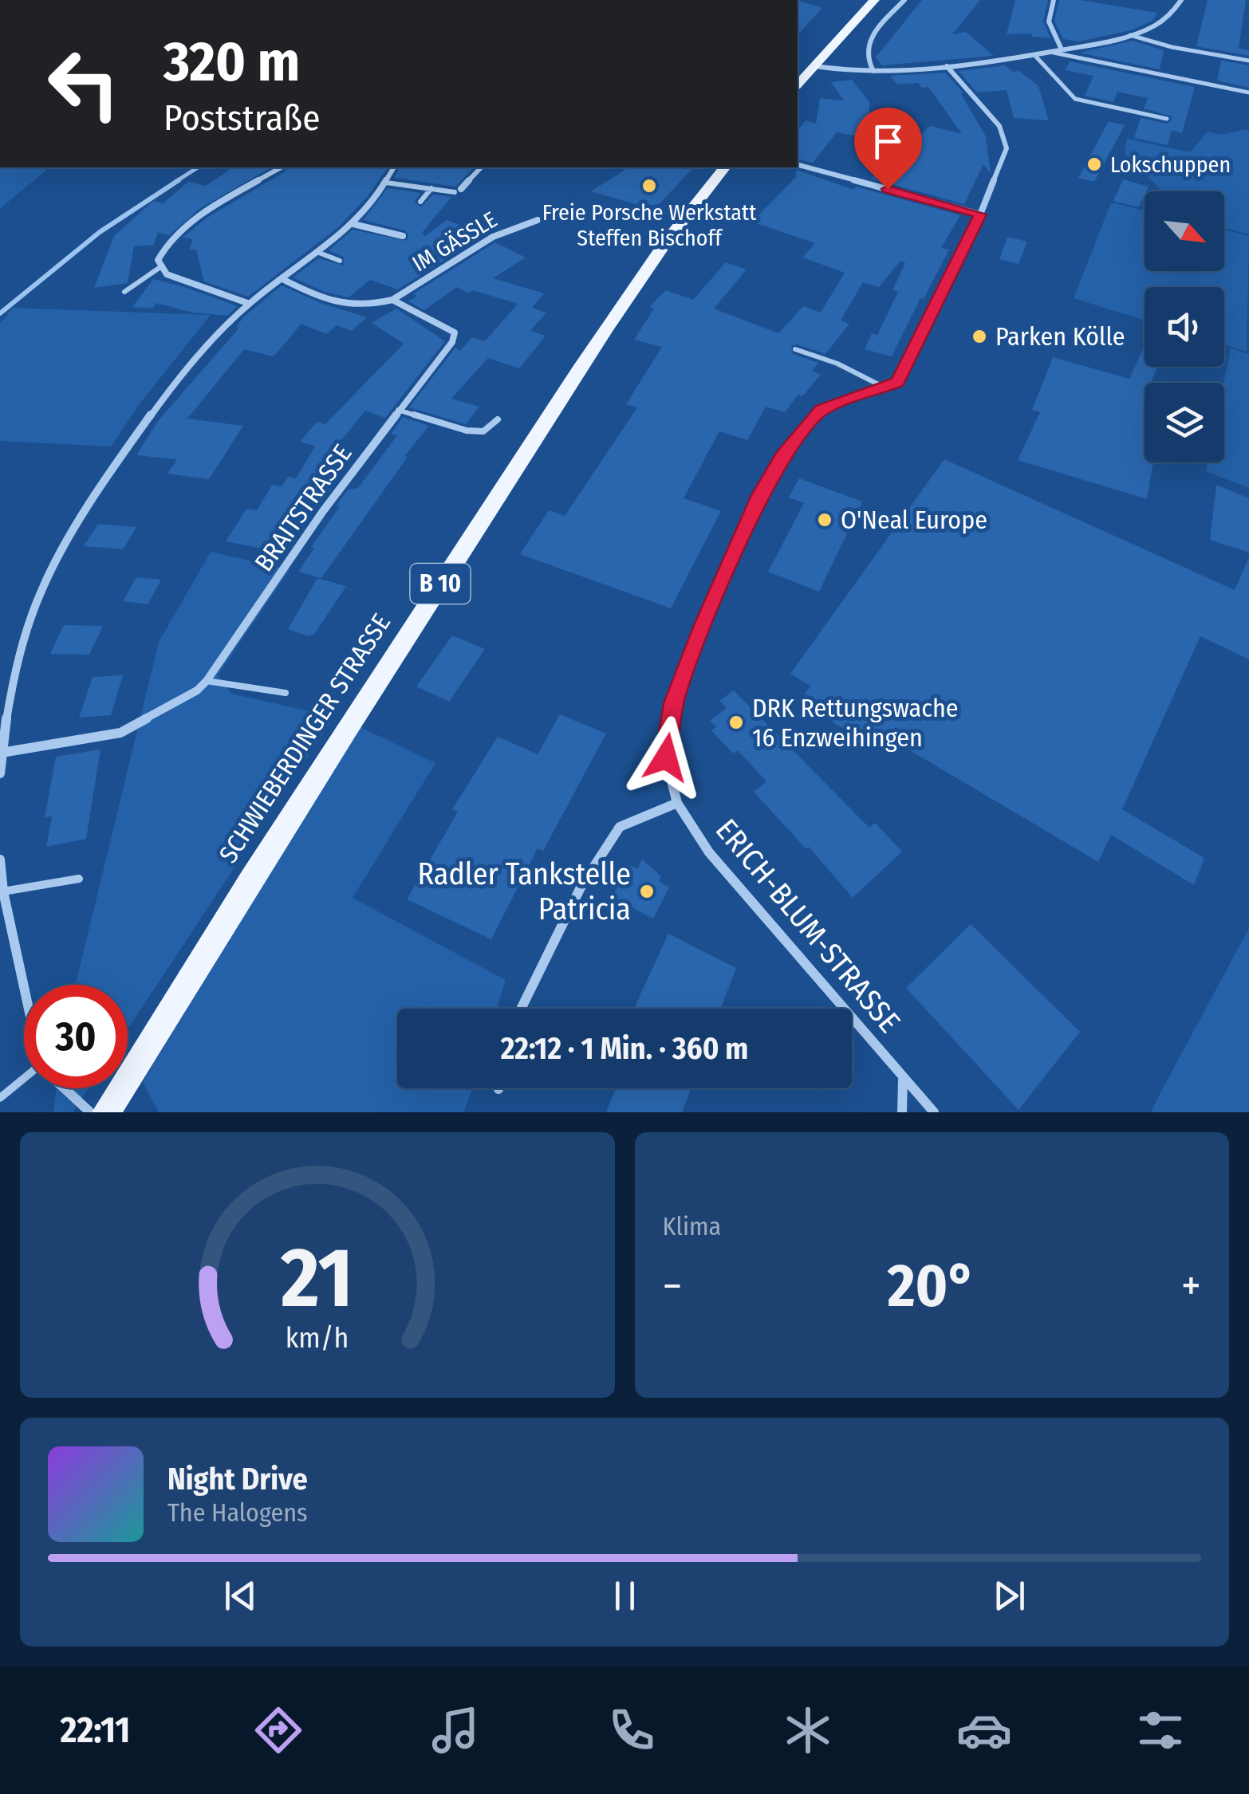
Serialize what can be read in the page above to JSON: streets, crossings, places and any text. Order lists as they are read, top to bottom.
{
  "streets": {
    "main road": ["B 10", "SCHWIEBERDINGER STRASSE"],
    "street": ["IM GÄSSLE", "BRAITSTRASSE", "ERICH-BLUM-STRASSE"]
  },
  "crossings": [
    ["IM GÄSSLE", "BRAITSTRASSE"]
  ],
  "places": [
    "Lokschuppen",
    "Freie Porsche Werkstatt Steffen Bischoff",
    "Parken Kölle",
    "O'Neal Europe",
    "DRK Rettungswache 16 Enzweihingen",
    "Radler Tankstelle Patricia"
  ],
  "north": "bottom right",
  "page": {
    "turn": ["320 m", "Poststraße"],
    "limit": "30",
    "trip": "22:12 · 1 Min. · 360 m",
    "tile": "Klima",
    "heat": ["−", "20°", "+"],
    "song": ["Night Drive", "The Halogens"],
    "tabs": "22:11",
    "gauge": ["21", "km/h"]
  }
}
